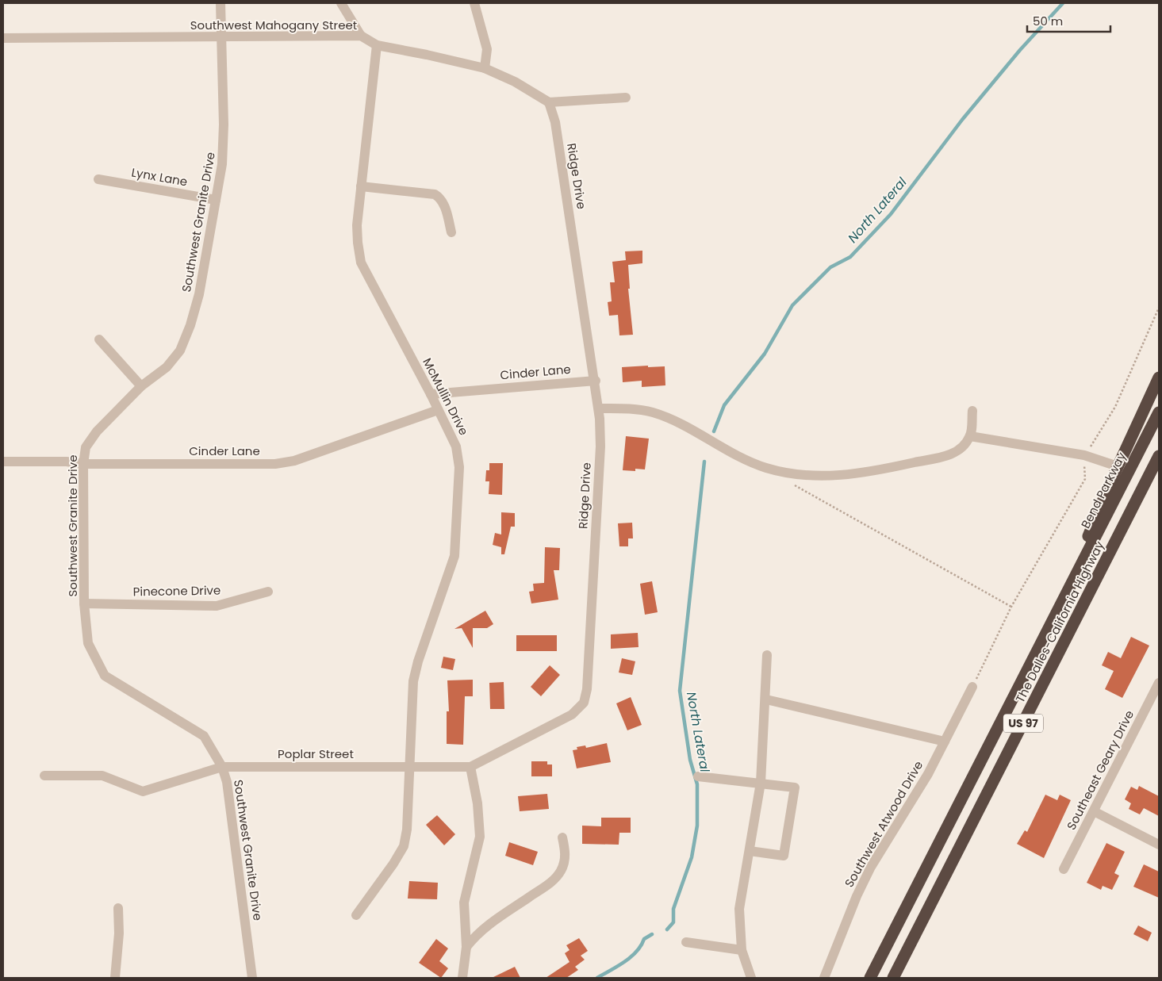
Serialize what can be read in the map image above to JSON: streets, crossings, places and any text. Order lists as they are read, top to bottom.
{
  "streets": {
    "highway": ["Bend Parkway", "The Dalles-California Highway", "US 97"],
    "street": [
      "Southwest Mahogany Street",
      "Ridge Drive",
      "Lynx Lane",
      "Southwest Granite Drive",
      "Cinder Lane",
      "McMullin Drive",
      "Pinecone Drive",
      "Poplar Street",
      "Southeast Geary Drive",
      "Southwest Atwood Drive"
    ]
  },
  "crossings": [
    ["Southwest Mahogany Street", "Ridge Drive"],
    ["Southwest Mahogany Street", "Southwest Granite Drive"],
    ["Southwest Mahogany Street", "McMullin Drive"],
    ["Ridge Drive", "Cinder Lane"],
    ["Ridge Drive", "McMullin Drive"],
    ["Ridge Drive", "Poplar Street"],
    ["Lynx Lane", "Southwest Granite Drive"],
    ["Southwest Granite Drive", "Cinder Lane"],
    ["Southwest Granite Drive", "Pinecone Drive"],
    ["Southwest Granite Drive", "Poplar Street"],
    ["Cinder Lane", "McMullin Drive"],
    ["McMullin Drive", "Poplar Street"],
    ["Bend Parkway", "The Dalles-California Highway"],
    ["The Dalles-California Highway", "US 97"]
  ],
  "water": ["North Lateral"],
  "scale_bar": "50 m"
}
